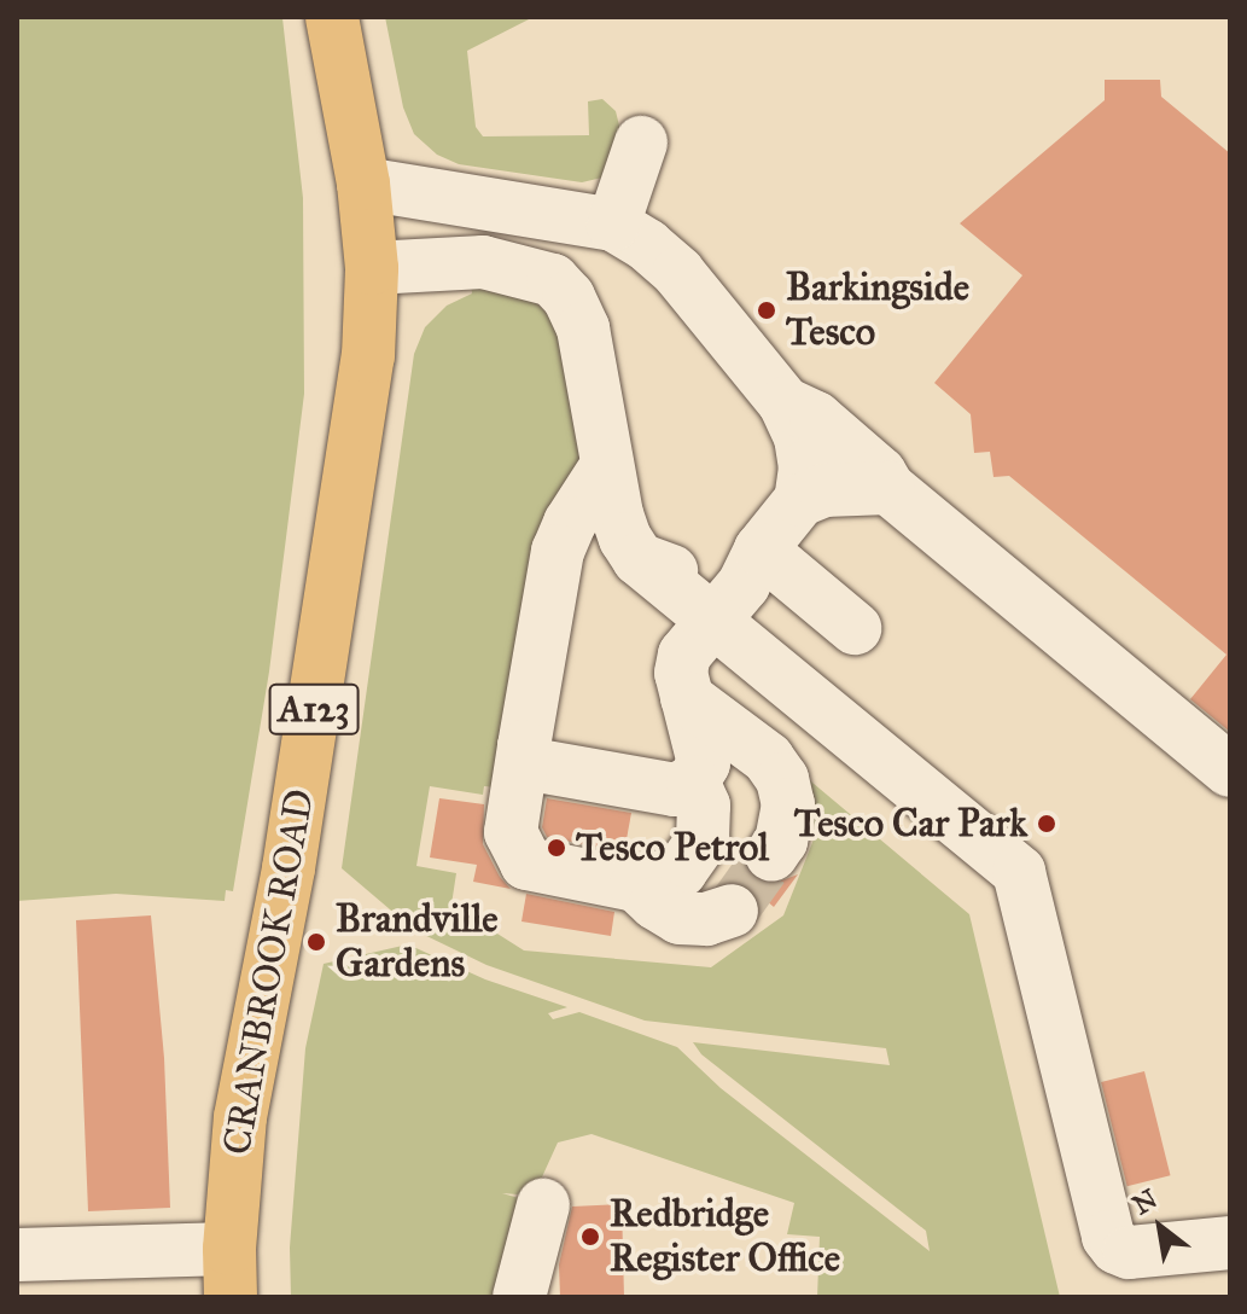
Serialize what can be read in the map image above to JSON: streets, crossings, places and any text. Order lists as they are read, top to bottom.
{
  "streets": {
    "main road": ["A123", "CRANBROOK ROAD"]
  },
  "places": [
    "Barkingside Tesco",
    "Tesco Car Park",
    "Tesco Petrol",
    "Brandville Gardens",
    "Redbridge Register Office"
  ],
  "north": "top left"
}
